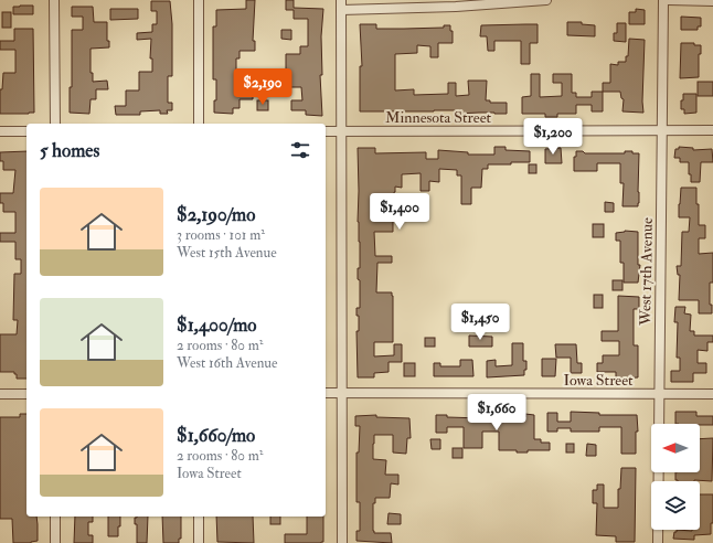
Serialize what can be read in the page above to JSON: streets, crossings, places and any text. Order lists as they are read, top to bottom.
{
  "streets": {
    "street": ["Minnesota Street", "West 17th Avenue", "Iowa Street"]
  },
  "crossings": [
    ["Minnesota Street", "West 17th Avenue"],
    ["West 17th Avenue", "Iowa Street"]
  ],
  "north": "left",
  "page": {
    "price": [
      "$2,190",
      "$1,200",
      "$1,400",
      "$1,450",
      "$1,660"
    ],
    "heading": "5 homes",
    "list": [
      {
        "name": "$2,190/mo",
        "note": "3 rooms · 101 m² · West 15th Avenue"
      },
      {
        "name": "$1,400/mo",
        "note": "2 rooms · 80 m² · West 16th Avenue"
      },
      {
        "name": "$1,660/mo",
        "note": "2 rooms · 80 m² · Iowa Street"
      }
    ]
  }
}
